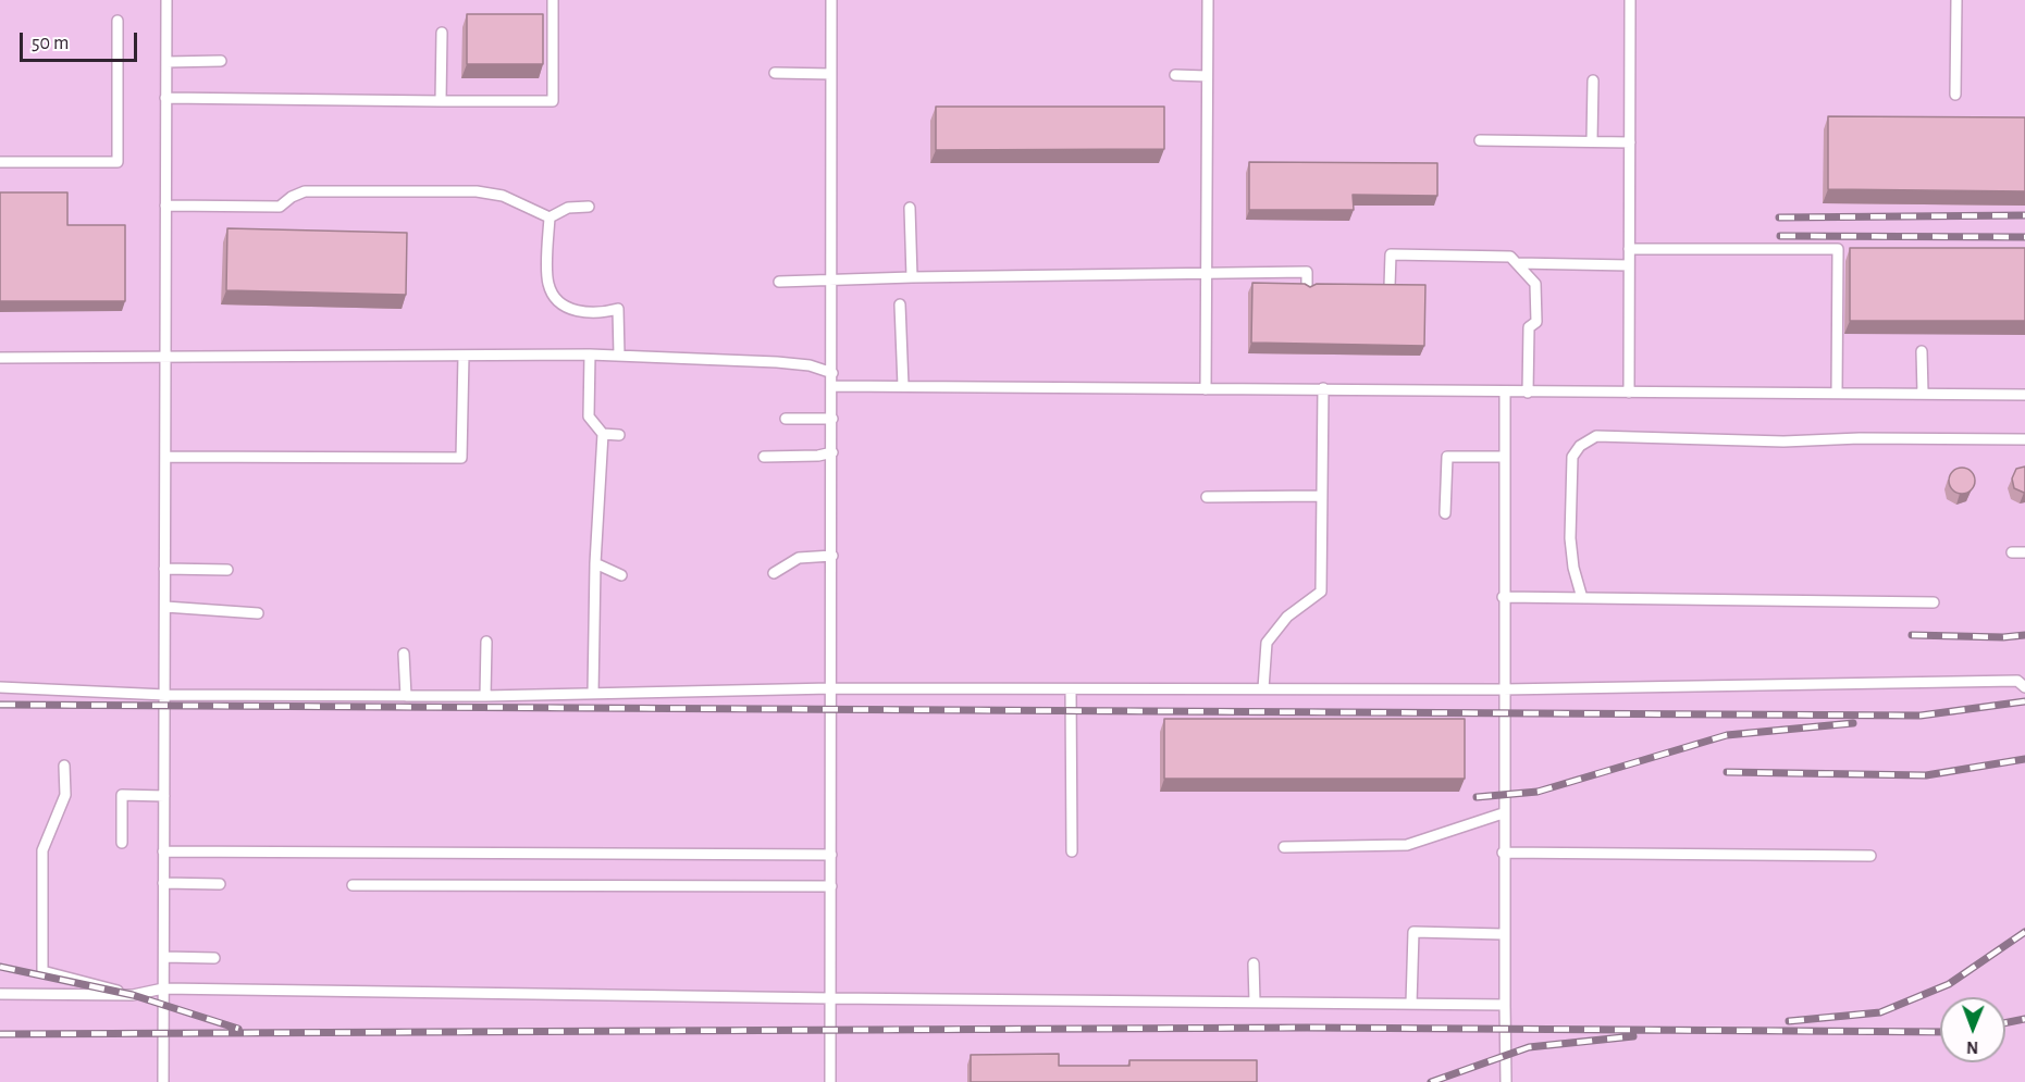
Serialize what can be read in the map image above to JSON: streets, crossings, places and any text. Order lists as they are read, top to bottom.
{
  "scale_bar": "50 m",
  "north": "bottom"
}
